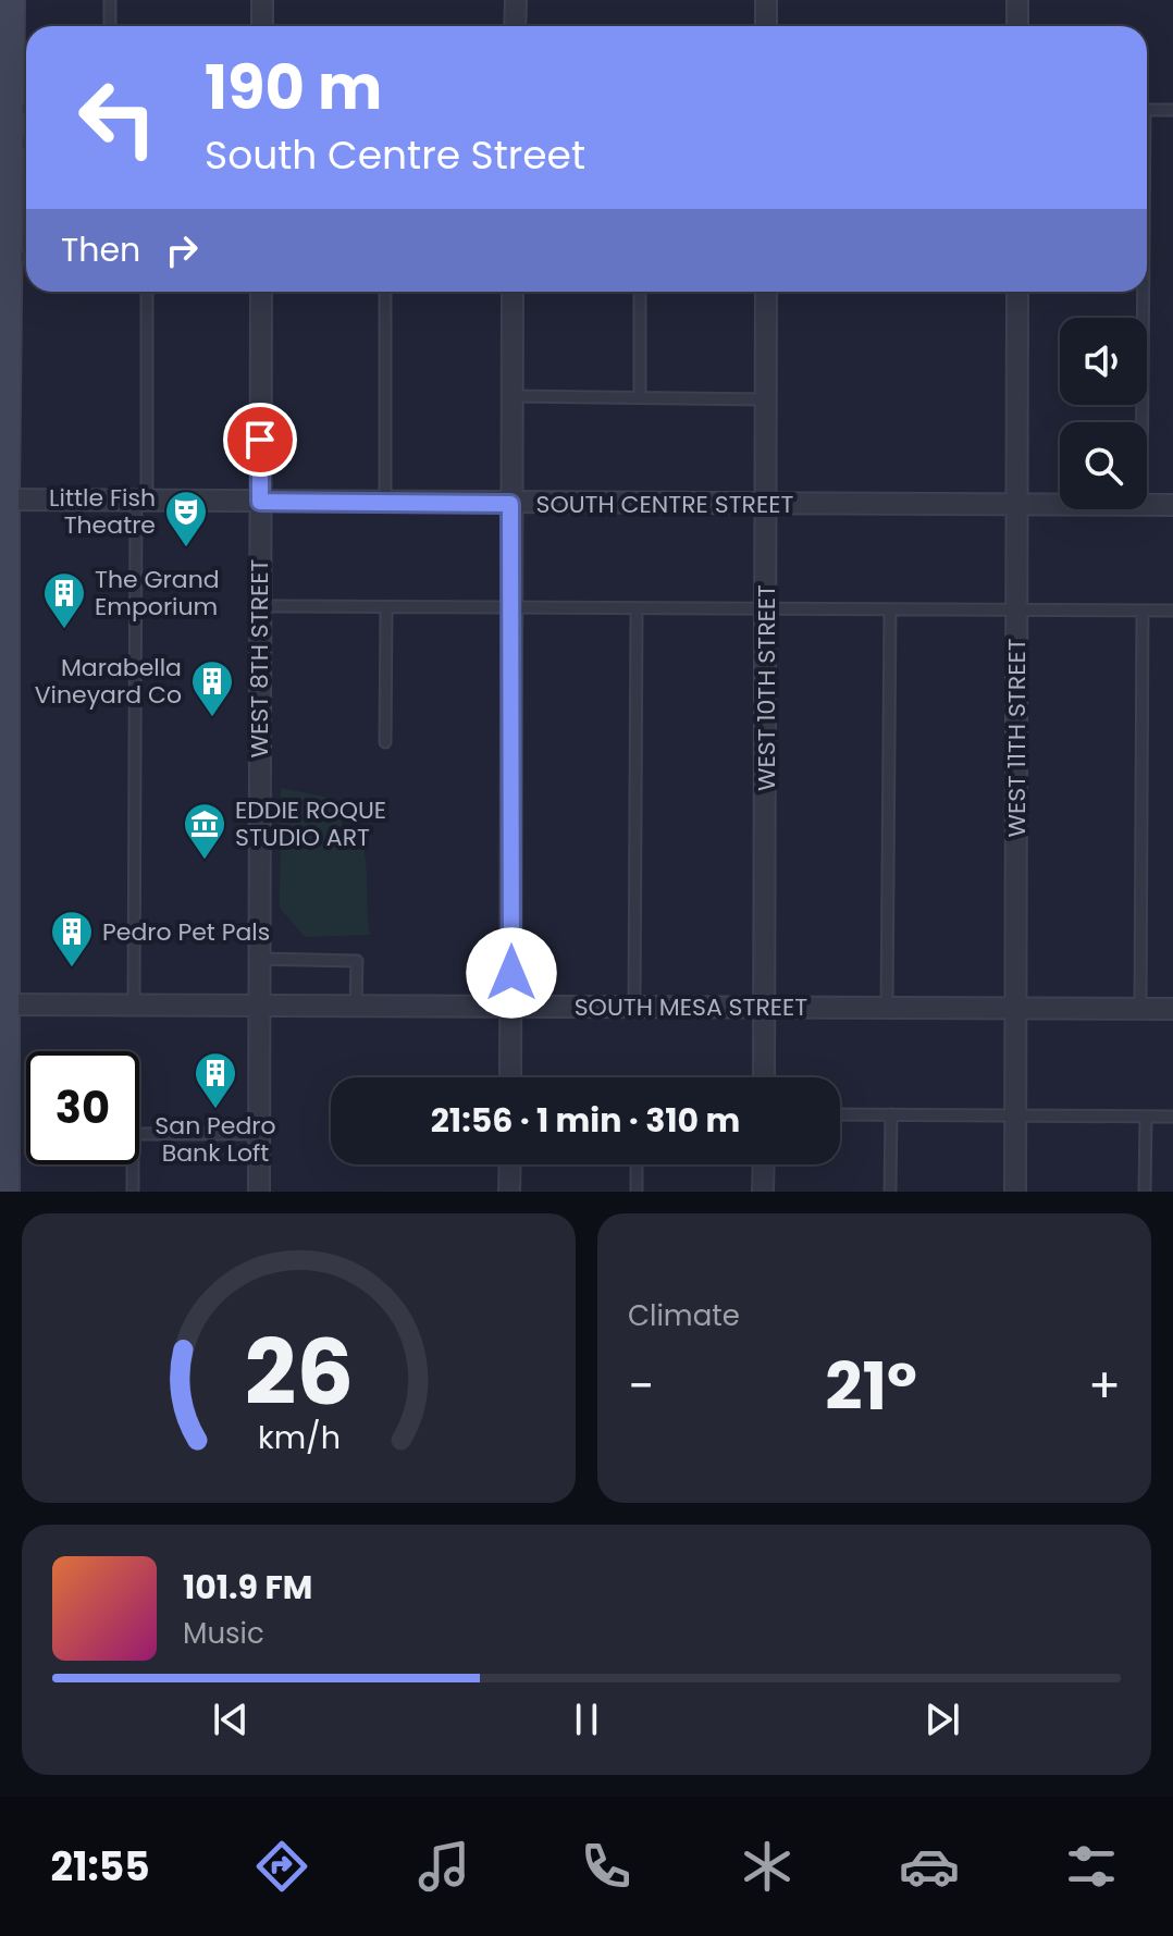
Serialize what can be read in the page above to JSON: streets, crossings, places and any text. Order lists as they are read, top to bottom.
{
  "streets": {
    "street": [
      "SOUTH CENTRE STREET",
      "WEST 8TH STREET",
      "WEST 10TH STREET",
      "WEST 11TH STREET",
      "SOUTH MESA STREET"
    ]
  },
  "crossings": [
    ["SOUTH CENTRE STREET", "WEST 8TH STREET"],
    ["SOUTH CENTRE STREET", "WEST 10TH STREET"],
    ["SOUTH CENTRE STREET", "WEST 11TH STREET"],
    ["WEST 8TH STREET", "SOUTH MESA STREET"],
    ["WEST 10TH STREET", "SOUTH MESA STREET"],
    ["WEST 11TH STREET", "SOUTH MESA STREET"]
  ],
  "places": {
    "theatre": ["Little Fish Theatre"],
    "building": [
      "The Grand Emporium",
      "Marabella Vineyard Co",
      "Pedro Pet Pals",
      "San Pedro Bank Loft"
    ],
    "museum": ["EDDIE ROQUE STUDIO ART"]
  },
  "page": {
    "turn": ["190 m", "South Centre Street"],
    "then": "Then",
    "limit": "30",
    "trip": "21:56 · 1 min · 310 m",
    "tile": "Climate",
    "heat": ["−", "21°", "+"],
    "song": ["101.9 FM", "Music"],
    "tabs": "21:55",
    "gauge": ["26", "km/h"]
  }
}
